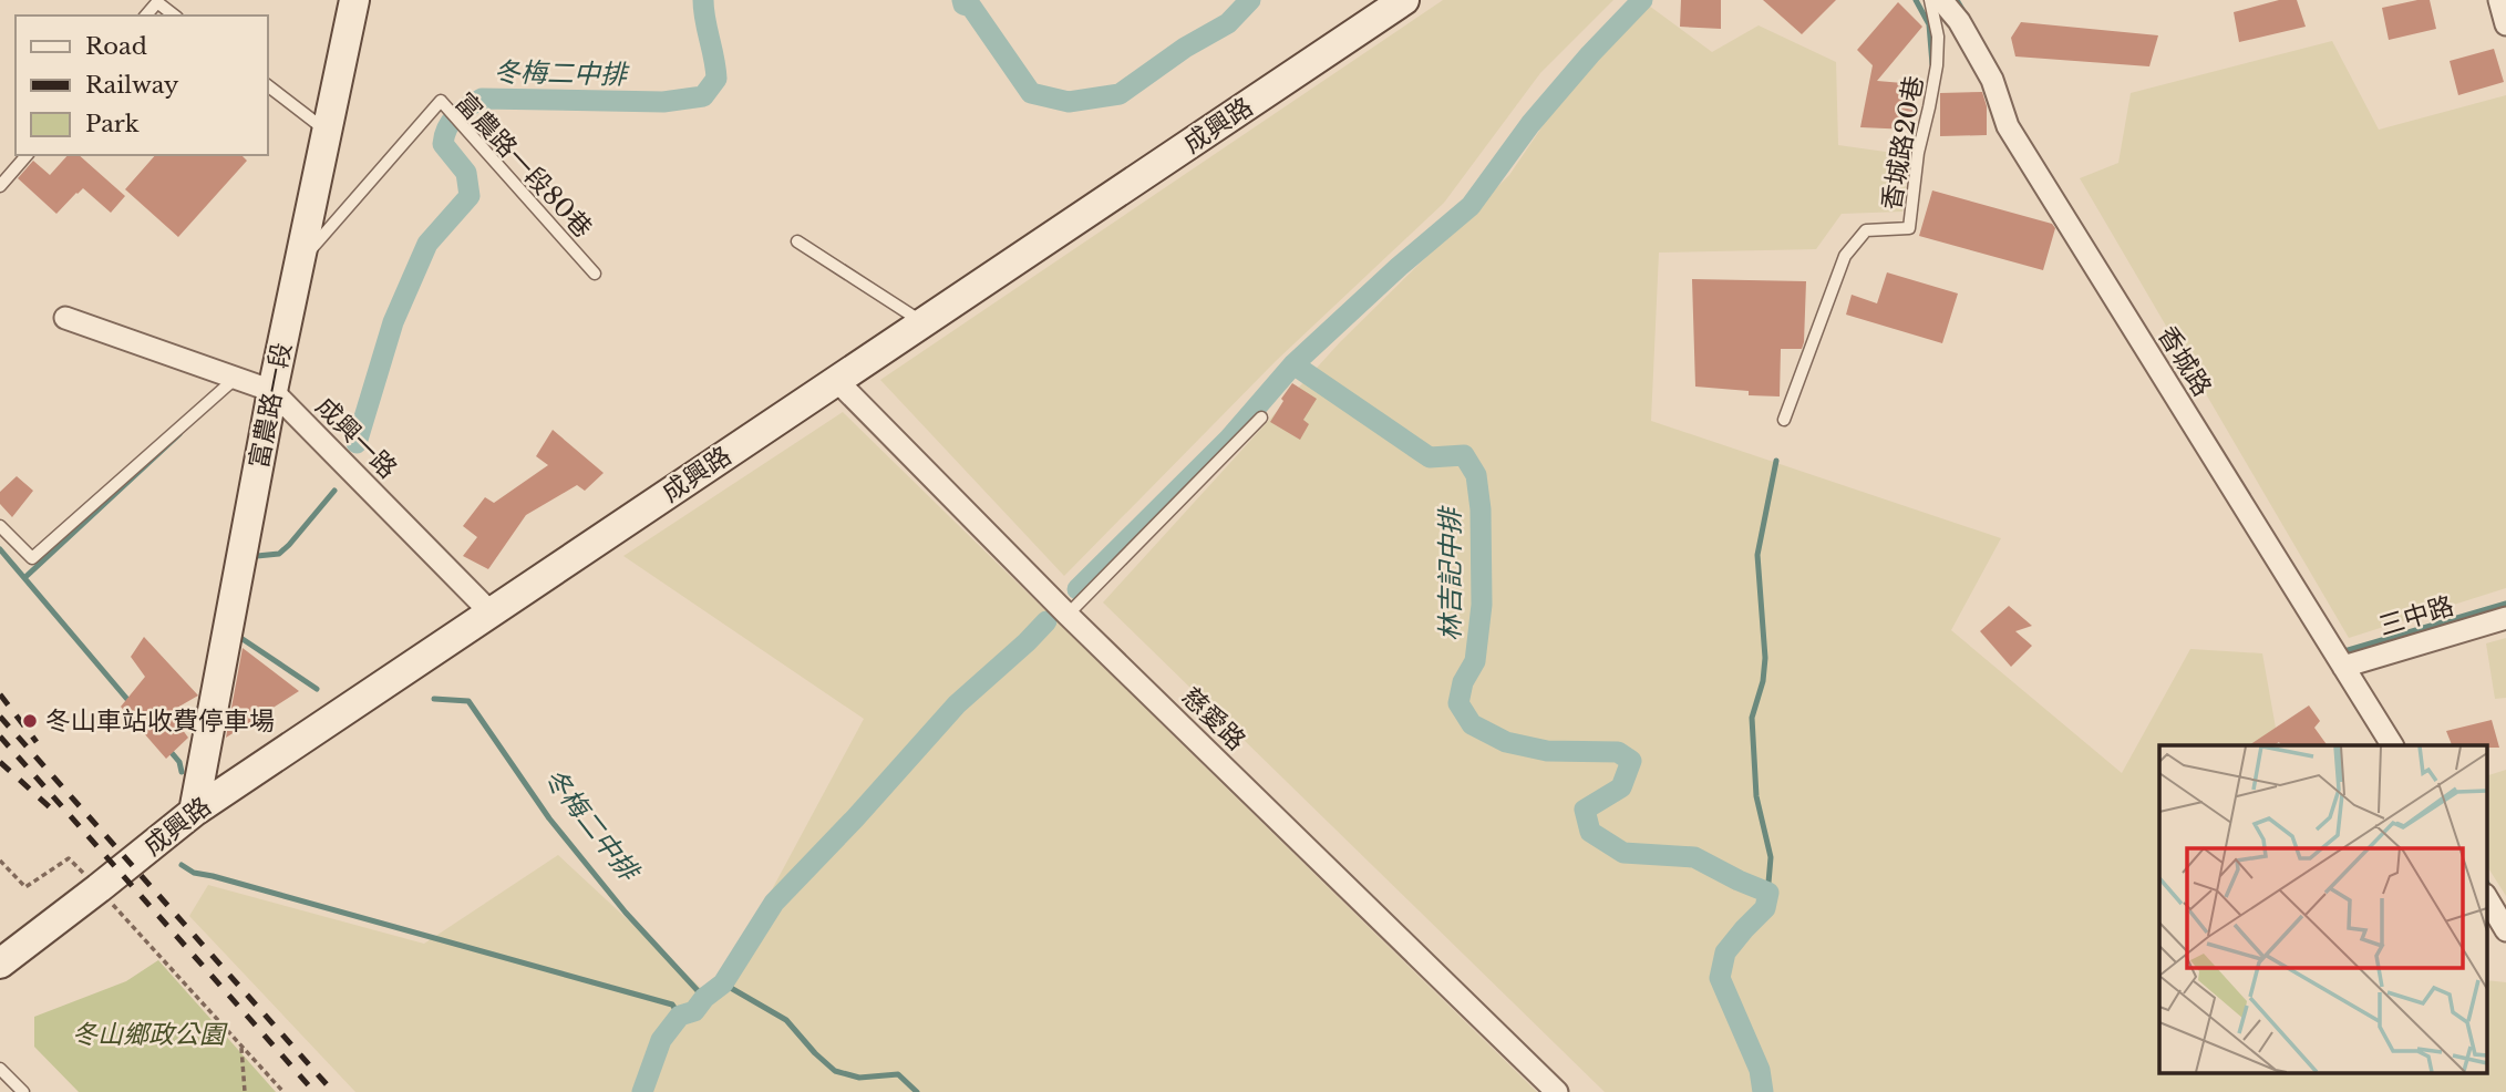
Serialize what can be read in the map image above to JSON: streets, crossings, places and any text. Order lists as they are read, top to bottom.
{
  "streets": {
    "street": [
      "成興路",
      "香城路",
      "富農路一段",
      "成興一路",
      "三中路",
      "慈愛路"
    ],
    "lane": ["香城路20巷", "富農路一段80巷"]
  },
  "crossings": [
    ["成興路", "富農路一段"],
    ["成興路", "成興一路"],
    ["成興路", "慈愛路"],
    ["富農路一段80巷", "富農路一段"],
    ["香城路", "三中路"],
    ["富農路一段", "成興一路"]
  ],
  "water": ["冬梅二中排", "林吉記中排"],
  "parks": ["冬山鄉政公園"],
  "places": ["冬山車站收費停車場"],
  "legend": ["Road", "Railway", "Park"]
}
